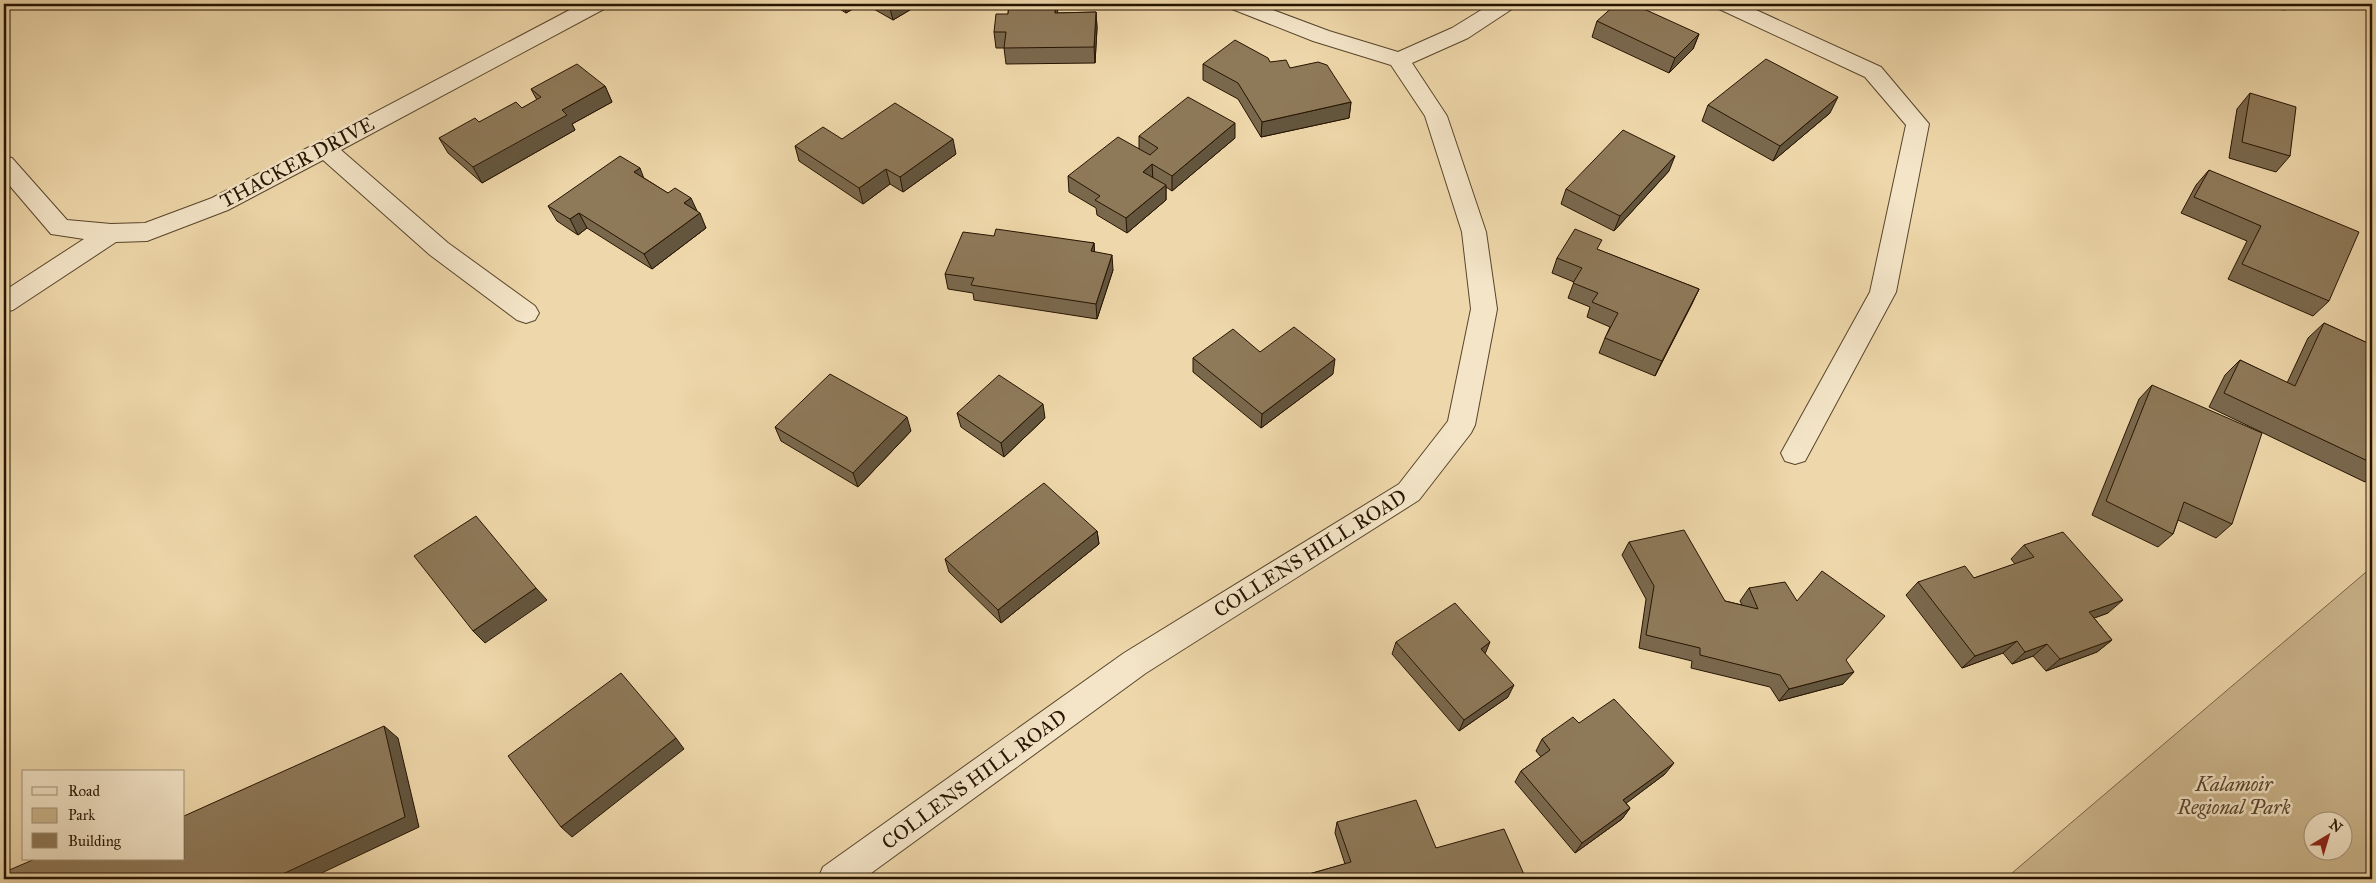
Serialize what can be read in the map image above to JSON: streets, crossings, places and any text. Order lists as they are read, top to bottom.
{
  "streets": {
    "street": ["THACKER DRIVE", "COLLENS HILL ROAD"]
  },
  "parks": ["Kalamoir Regional Park"],
  "legend": ["Road", "Park", "Building"],
  "north": "top right"
}
